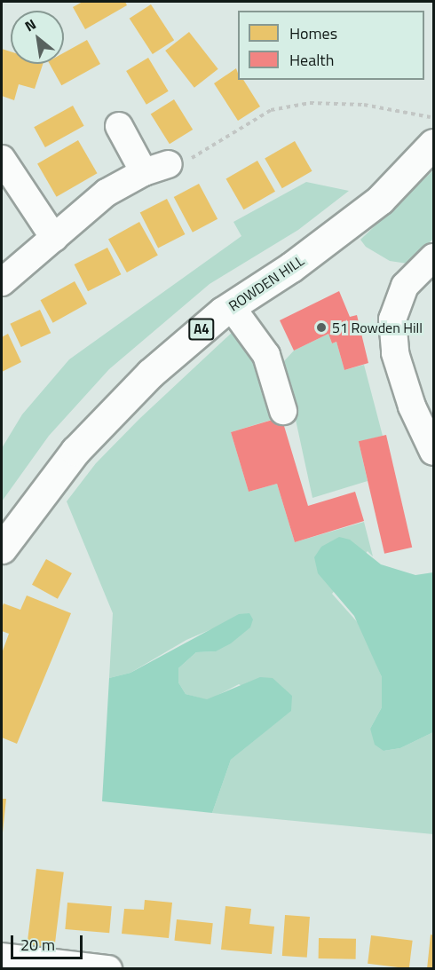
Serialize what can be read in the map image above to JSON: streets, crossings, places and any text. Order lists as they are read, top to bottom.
{
  "streets": {
    "main road": ["ROWDEN HILL", "A4"]
  },
  "places": ["51 Rowden Hill"],
  "legend": ["Homes", "Health"],
  "scale_bar": "20 m",
  "north": "top left"
}
